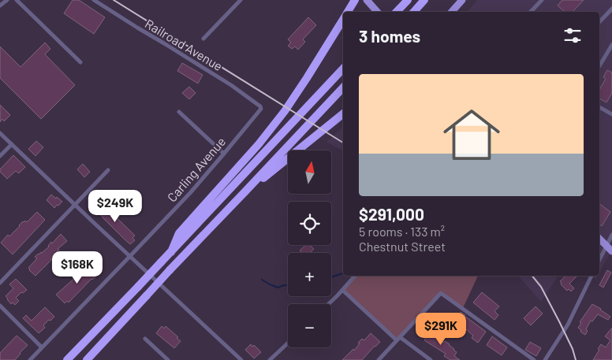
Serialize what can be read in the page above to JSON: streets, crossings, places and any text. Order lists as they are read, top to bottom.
{
  "streets": {
    "street": ["Railroad Avenue", "Carling Avenue"]
  },
  "crossings": [
    ["Railroad Avenue", "Carling Avenue"]
  ],
  "north": "top",
  "page": {
    "heading": "3 homes",
    "list": [
      {
        "name": "$291,000",
        "note": "5 rooms · 133 m² · Chestnut Street"
      }
    ],
    "map_buttons": ["+", "−"],
    "price": ["$249K", "$168K", "$291K"]
  }
}
